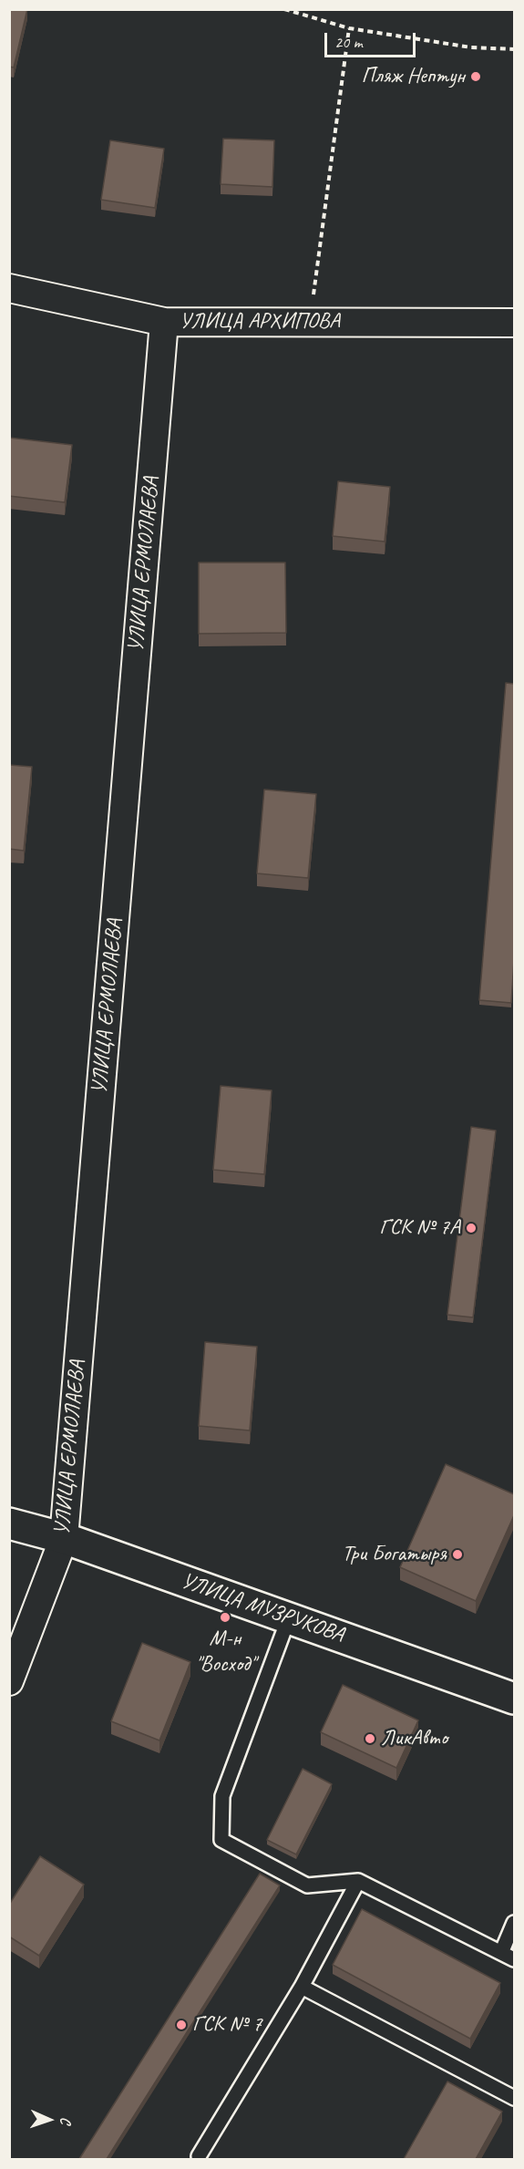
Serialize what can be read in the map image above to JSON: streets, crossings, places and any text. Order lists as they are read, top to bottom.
{
  "streets": {
    "street": ["УЛИЦА АРХИПОВА", "УЛИЦА ЕРМОЛАЕВА", "УЛИЦА МУЗРУКОВА"]
  },
  "crossings": [
    ["УЛИЦА АРХИПОВА", "УЛИЦА ЕРМОЛАЕВА"],
    ["УЛИЦА ЕРМОЛАЕВА", "УЛИЦА МУЗРУКОВА"]
  ],
  "places": [
    "Пляж Нептун",
    "ГСК № 7А",
    "Три Богатыря",
    "М-н \"Восход\"",
    "ЛикАвто",
    "ГСК № 7"
  ],
  "scale_bar": "20 m",
  "north": "right"
}
